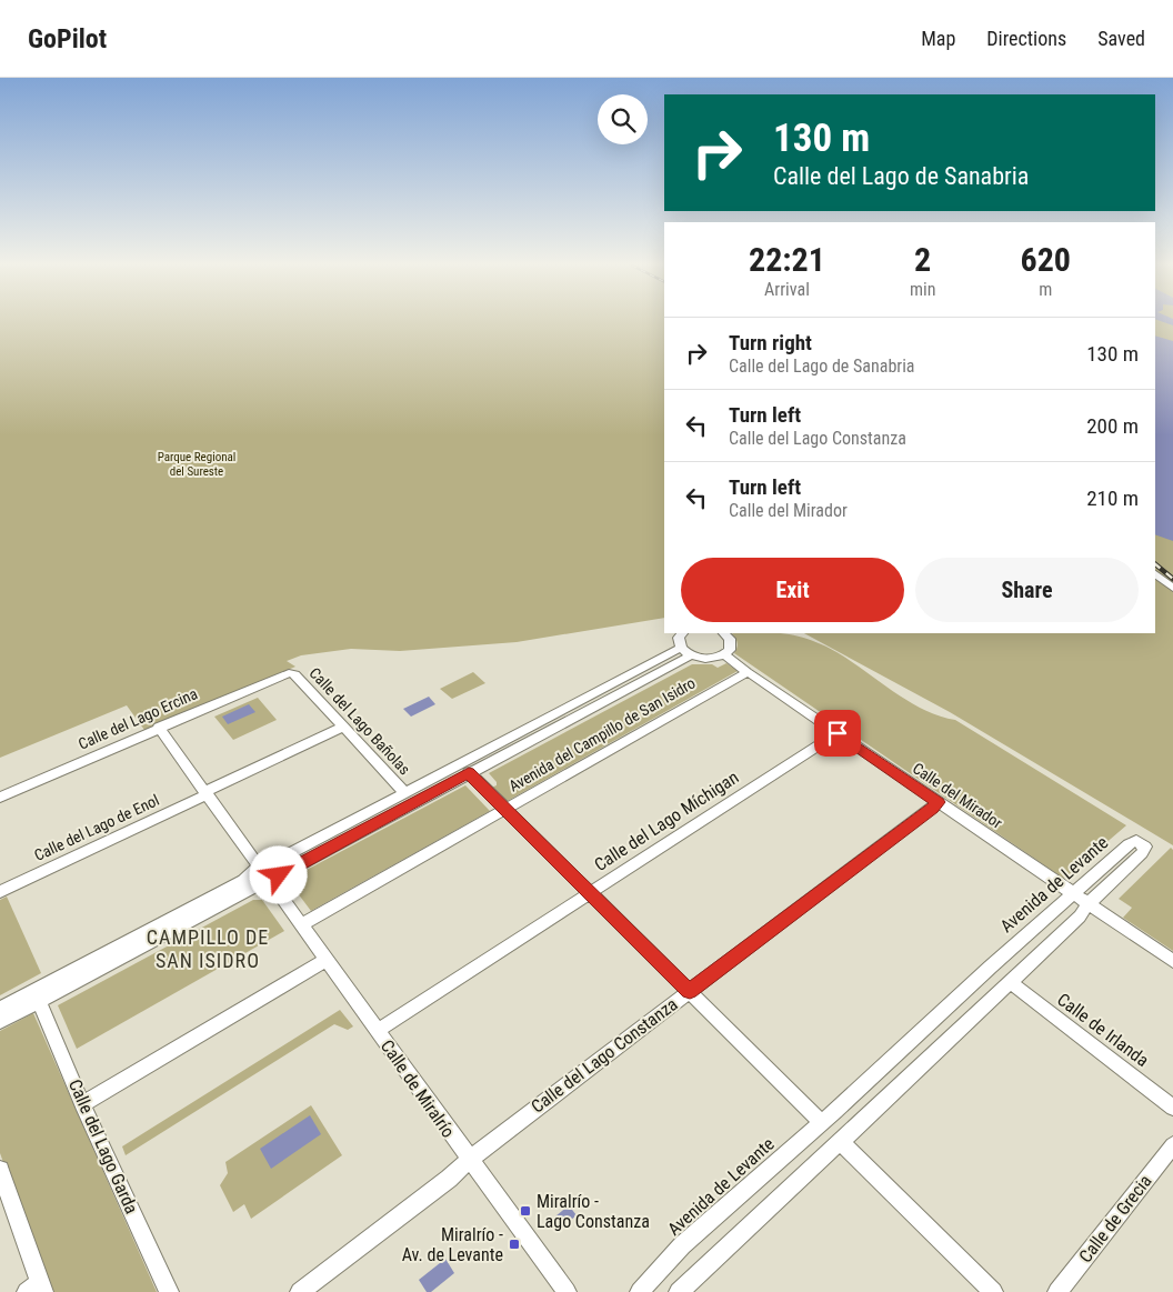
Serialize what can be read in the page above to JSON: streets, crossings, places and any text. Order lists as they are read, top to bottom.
{
  "streets": {
    "street": [
      "Calle del Lago Ercina",
      "Calle del Lago Bañolas",
      "Avenida del Campillo de San Isidro",
      "Calle del Mirador",
      "Calle del Lago Míchigan",
      "Calle del Lago de Enol",
      "Avenida de Levante",
      "Calle de Irlanda",
      "Calle del Lago Constanza",
      "Calle de Miralrío",
      "Calle del Lago Garda",
      "Calle de Grecia"
    ]
  },
  "crossings": [
    ["Calle del Lago Ercina", "Calle del Lago Bañolas"],
    ["Calle del Lago Ercina", "Calle de Miralrío"],
    ["Calle del Lago Bañolas", "Avenida del Campillo de San Isidro"],
    ["Calle del Lago Bañolas", "Calle del Lago de Enol"],
    ["Avenida del Campillo de San Isidro", "Calle del Mirador"],
    ["Avenida del Campillo de San Isidro", "Calle de Miralrío"],
    ["Avenida del Campillo de San Isidro", "Calle del Lago Garda"],
    ["Calle del Mirador", "Calle del Lago Míchigan"],
    ["Calle del Mirador", "Avenida de Levante"],
    ["Calle del Mirador", "Calle del Lago Constanza"],
    ["Calle del Lago Míchigan", "Calle de Miralrío"],
    ["Calle del Lago de Enol", "Calle de Miralrío"],
    ["Avenida de Levante", "Calle de Irlanda"],
    ["Calle del Lago Constanza", "Calle de Miralrío"]
  ],
  "districts": ["CAMPILLO DE SAN ISIDRO"],
  "parks": ["Parque Regional del Sureste"],
  "places": {
    "transit": ["Miralrío - Lago Constanza", "Miralrío - Av. de Levante"]
  },
  "page": {
    "header": "GoPilot",
    "nav": ["Map", "Directions", "Saved"],
    "turn": ["130 m", "Calle del Lago de Sanabria"],
    "eta": [
      "22:21",
      "Arrival",
      "2",
      "min",
      "620",
      "m"
    ],
    "list": [
      {
        "name": "Turn right",
        "note": "Calle del Lago de Sanabria",
        "value": "130 m"
      },
      {
        "name": "Turn left",
        "note": "Calle del Lago Constanza",
        "value": "200 m"
      },
      {
        "name": "Turn left",
        "note": "Calle del Mirador",
        "value": "210 m"
      }
    ],
    "buttons": ["Exit", "Share"]
  }
}
